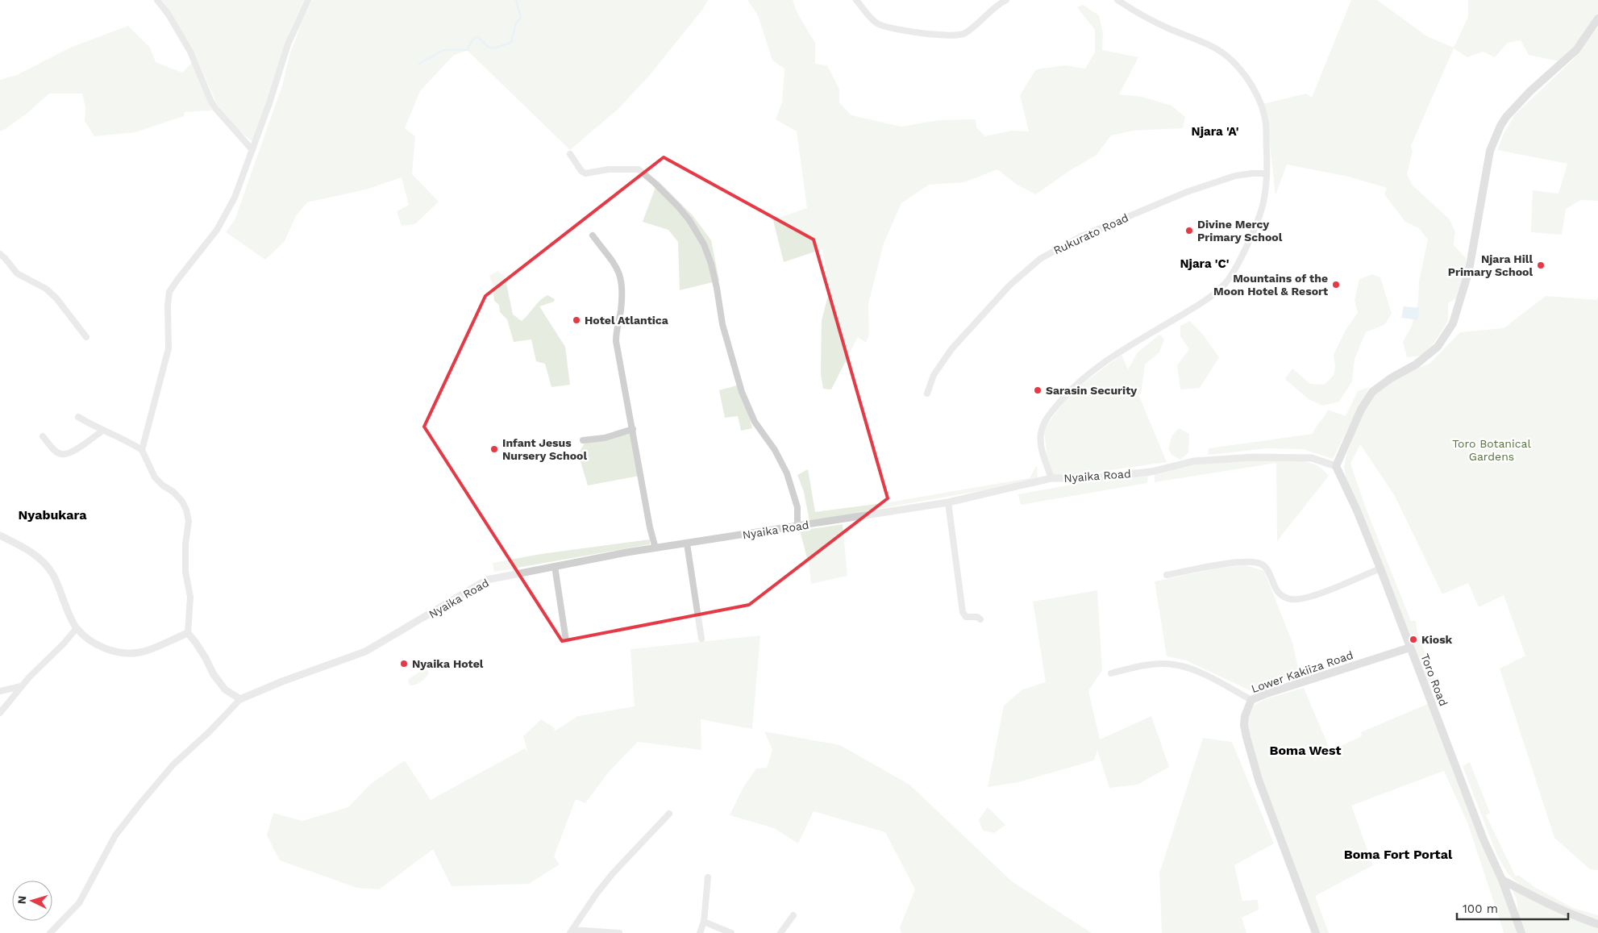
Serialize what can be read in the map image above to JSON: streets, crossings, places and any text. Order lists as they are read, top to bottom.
{
  "streets": {
    "main road": ["Lower Kakiiza Road", "Toro Road"],
    "street": ["Rukurato Road", "Nyaika Road"]
  },
  "crossings": [
    ["Nyaika Road", "Toro Road"],
    ["Lower Kakiiza Road", "Toro Road"]
  ],
  "districts": [
    "Njara 'A'",
    "Njara 'C'",
    "Nyabukara",
    "Boma West",
    "Boma Fort Portal"
  ],
  "parks": ["Toro Botanical Gardens"],
  "places": [
    "Divine Mercy Primary School",
    "Njara Hill Primary School",
    "Mountains of the Moon Hotel & Resort",
    "Hotel Atlantica",
    "Sarasin Security",
    "Infant Jesus Nursery School",
    "Kiosk",
    "Nyaika Hotel"
  ],
  "scale_bar": "100 m",
  "north": "left"
}
